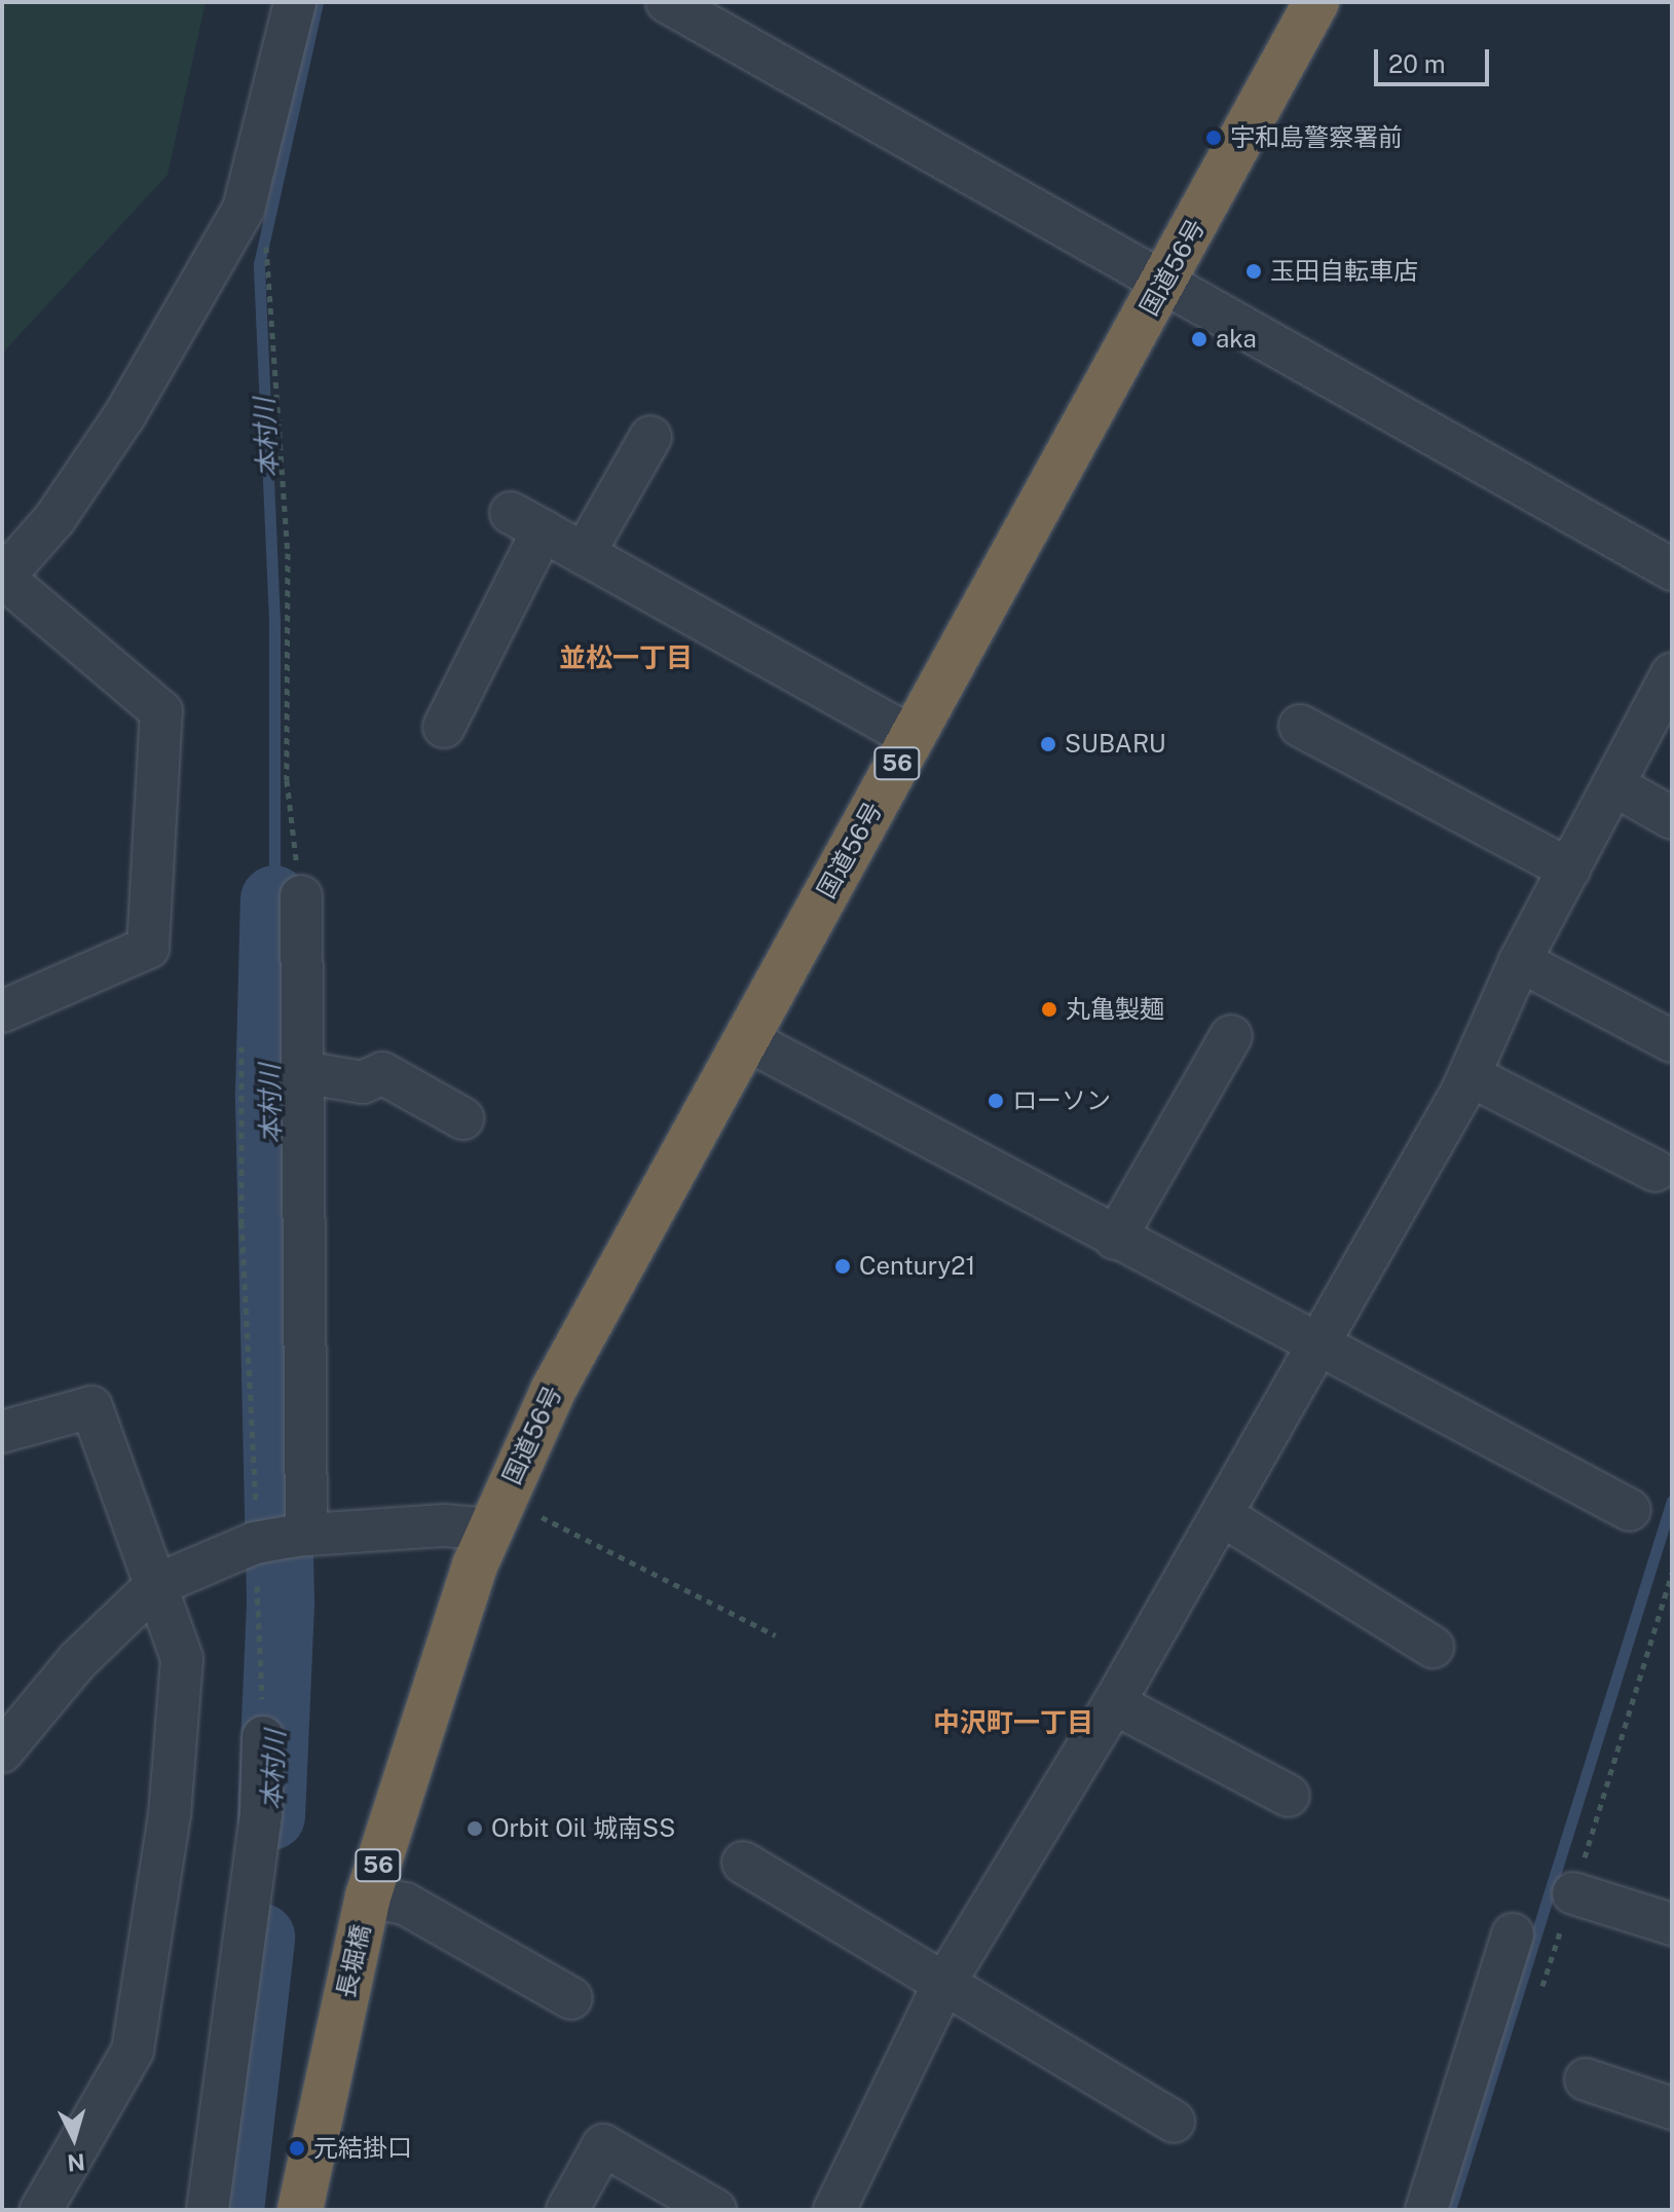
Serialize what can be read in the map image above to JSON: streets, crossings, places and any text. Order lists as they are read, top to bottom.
{
  "streets": {
    "highway": ["国道56号", "56", "長堀橋"]
  },
  "crossings": [
    ["国道56号", "長堀橋"]
  ],
  "districts": ["並松一丁目", "中沢町一丁目"],
  "water": ["本村川"],
  "places": [
    "宇和島警察署前",
    "玉田自転車店",
    "aka",
    "SUBARU",
    "丸亀製麺",
    "ローソン",
    "Century21",
    "Orbit Oil 城南SS",
    "元結掛口"
  ],
  "scale_bar": "20 m",
  "north": "bottom"
}
